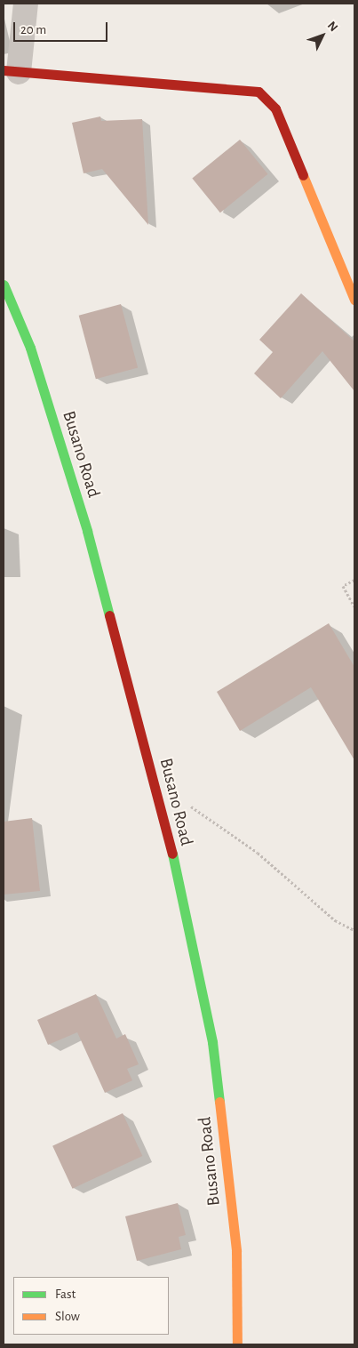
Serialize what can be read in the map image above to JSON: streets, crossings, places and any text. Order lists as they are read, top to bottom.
{
  "streets": {
    "street": ["Busano Road"]
  },
  "legend": ["Fast", "Slow"],
  "scale_bar": "20 m",
  "north": "top right"
}
